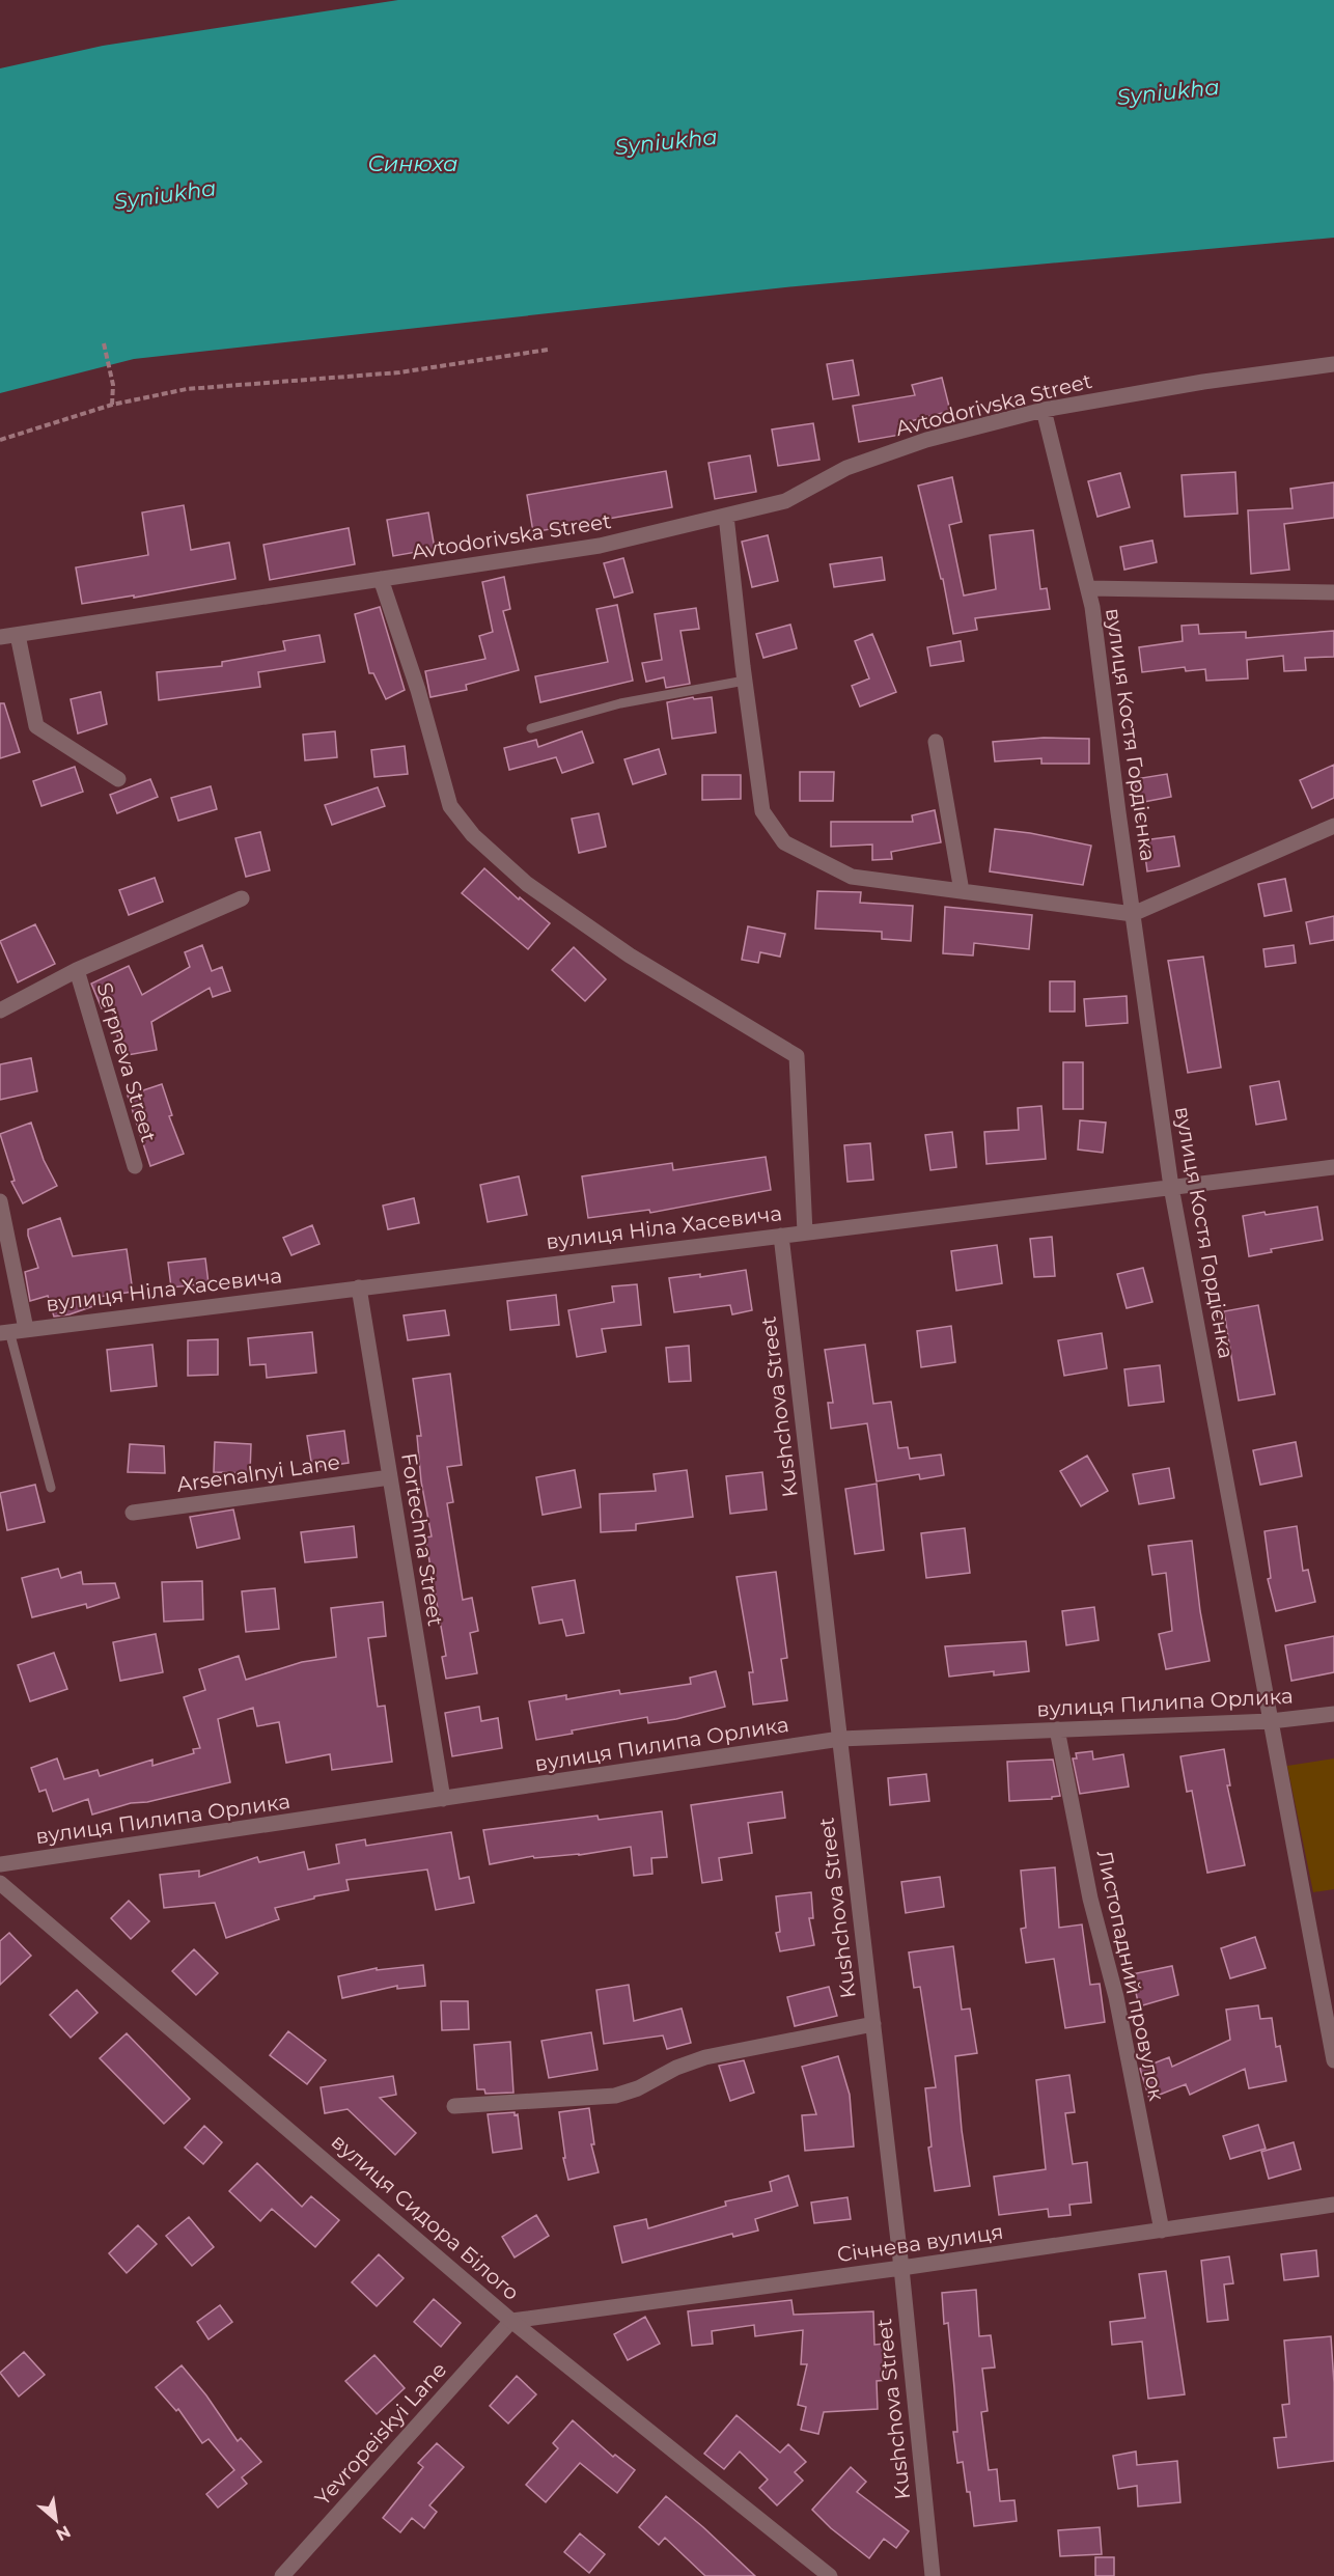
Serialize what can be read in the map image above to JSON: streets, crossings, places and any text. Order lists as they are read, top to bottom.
{
  "streets": {
    "street": [
      "Avtodorivska Street",
      "вулиця Костя Гордієнка",
      "Serpneva Street",
      "вулиця Ніла Хасевича",
      "Kushchova Street",
      "Arsenalnyi Lane",
      "Fortechna Street",
      "вулиця Пилипа Орлика",
      "Листопадний провулок",
      "вулиця Сидора Білого",
      "Січнева вулиця",
      "Yevropeiskyi Lane"
    ]
  },
  "crossings": [
    ["Avtodorivska Street", "вулиця Костя Гордієнка"],
    ["вулиця Костя Гордієнка", "вулиця Ніла Хасевича"],
    ["вулиця Костя Гордієнка", "вулиця Пилипа Орлика"],
    ["вулиця Ніла Хасевича", "Kushchova Street"],
    ["вулиця Ніла Хасевича", "Fortechna Street"],
    ["Kushchova Street", "вулиця Пилипа Орлика"],
    ["Kushchova Street", "Січнева вулиця"],
    ["Arsenalnyi Lane", "Fortechna Street"],
    ["Fortechna Street", "вулиця Пилипа Орлика"],
    ["вулиця Пилипа Орлика", "Листопадний провулок"],
    ["Листопадний провулок", "Січнева вулиця"],
    ["вулиця Сидора Білого", "Січнева вулиця"],
    ["вулиця Сидора Білого", "Yevropeiskyi Lane"],
    ["Січнева вулиця", "Yevropeiskyi Lane"]
  ],
  "water": ["Syniukha", "Синюха"],
  "north": "bottom right"
}
